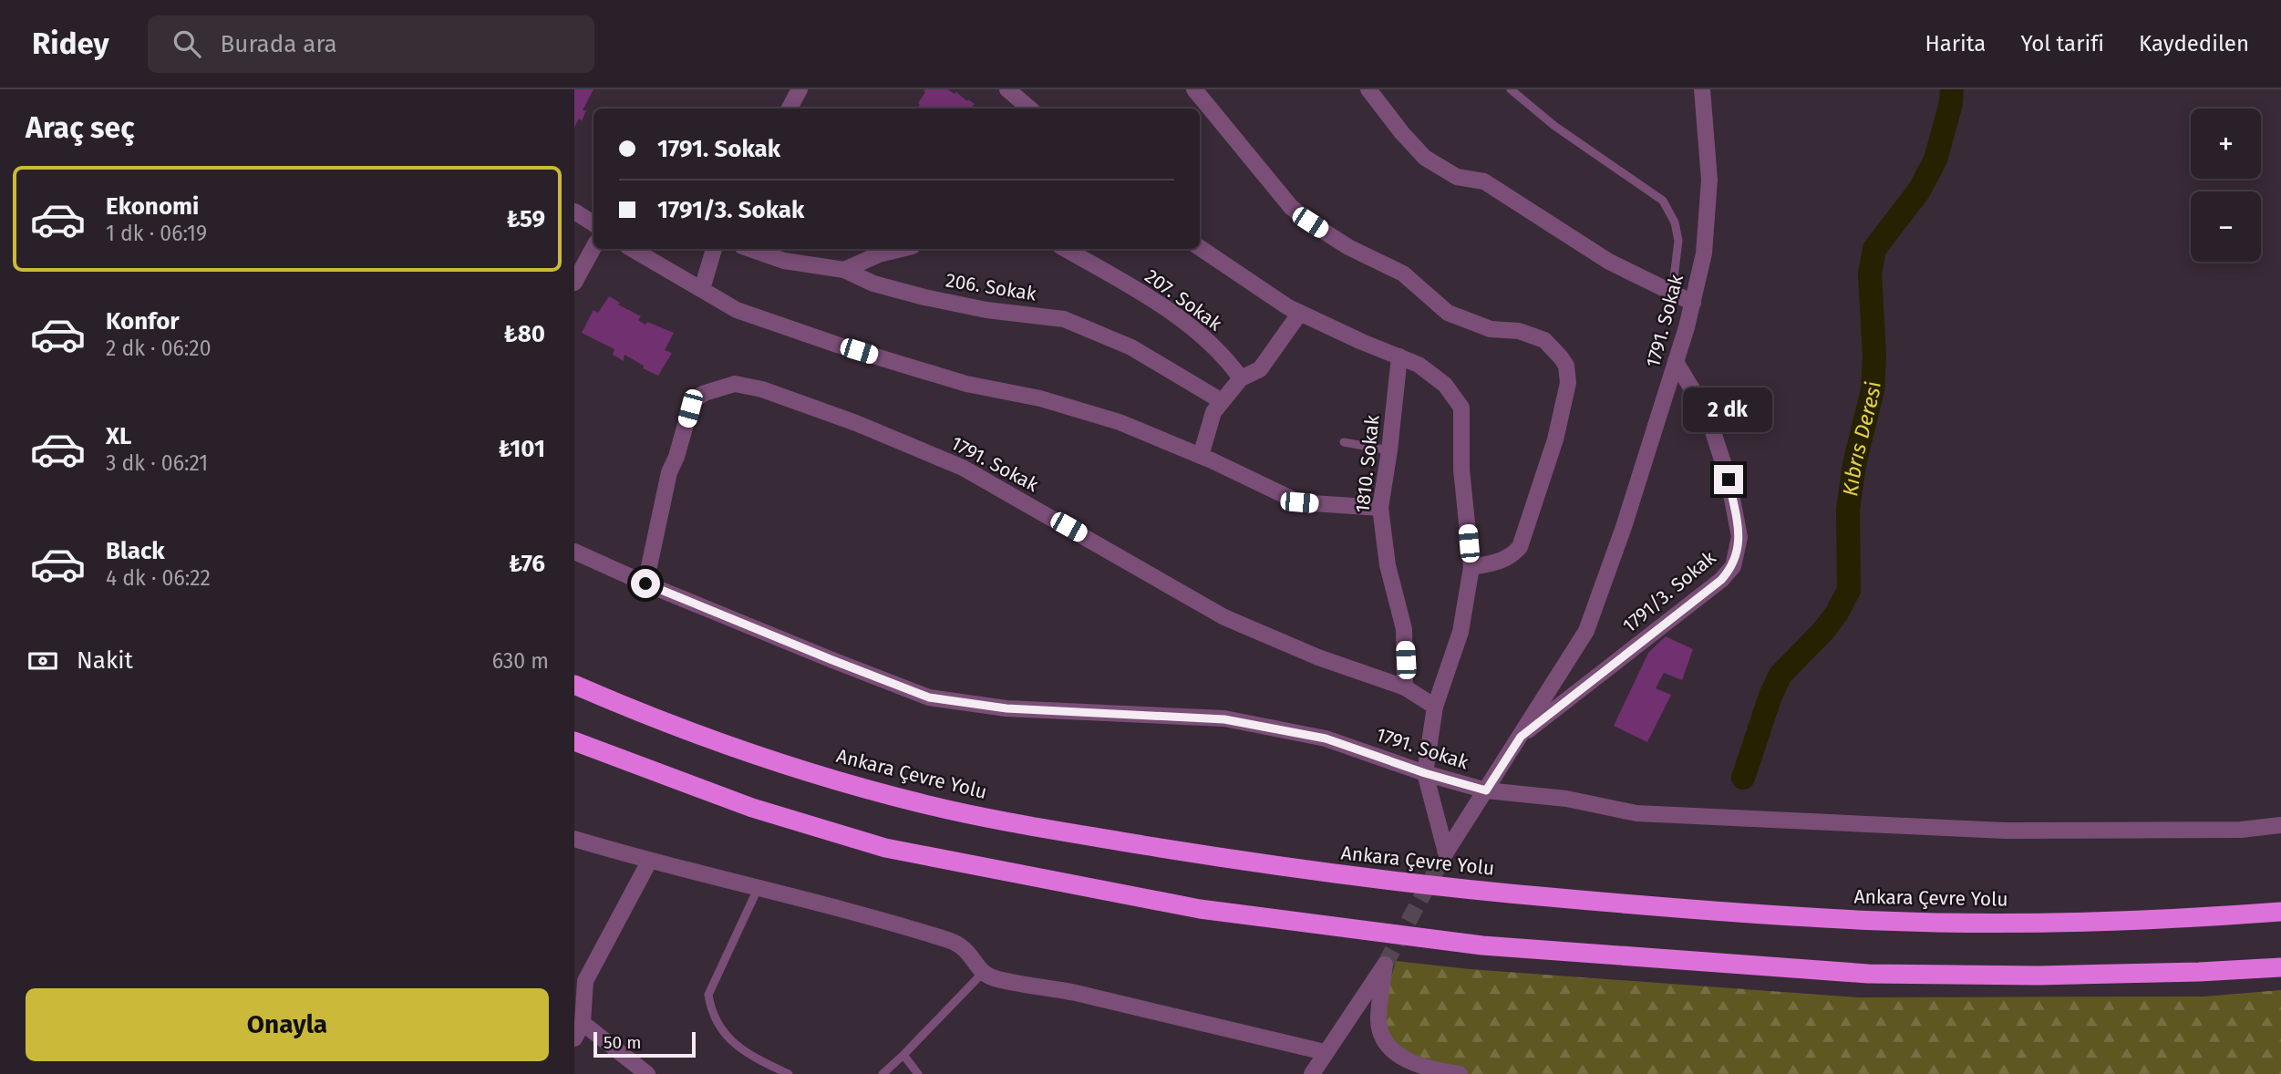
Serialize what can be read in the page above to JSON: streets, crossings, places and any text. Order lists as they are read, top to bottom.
{
  "streets": {
    "highway": ["Ankara Çevre Yolu"],
    "street": [
      "206. Sokak",
      "207. Sokak",
      "1791. Sokak",
      "1810. Sokak",
      "1791/3. Sokak"
    ]
  },
  "crossings": [
    ["1791. Sokak", "1810. Sokak"],
    ["1791. Sokak", "1791/3. Sokak"]
  ],
  "water": ["Kıbrıs Deresi"],
  "scale_bar": "50 m",
  "page": {
    "header": "Ridey",
    "search": "Burada ara",
    "nav": ["Harita", "Yol tarifi", "Kaydedilen"],
    "heading": "Araç seç",
    "map_buttons": ["+", "−"],
    "banner": ["1791. Sokak", "1791/3. Sokak"],
    "list": [
      {
        "name": "Ekonomi",
        "note": "1 dk · 06:19",
        "value": "₺59"
      },
      {
        "name": "Konfor",
        "note": "2 dk · 06:20",
        "value": "₺80"
      },
      {
        "name": "XL",
        "note": "3 dk · 06:21",
        "value": "₺101"
      },
      {
        "name": "Black",
        "note": "4 dk · 06:22",
        "value": "₺76"
      }
    ],
    "bubble": "2 dk",
    "pay": ["Nakit", "630 m"],
    "buttons": "Onayla",
    "scale": "50 m"
  }
}
